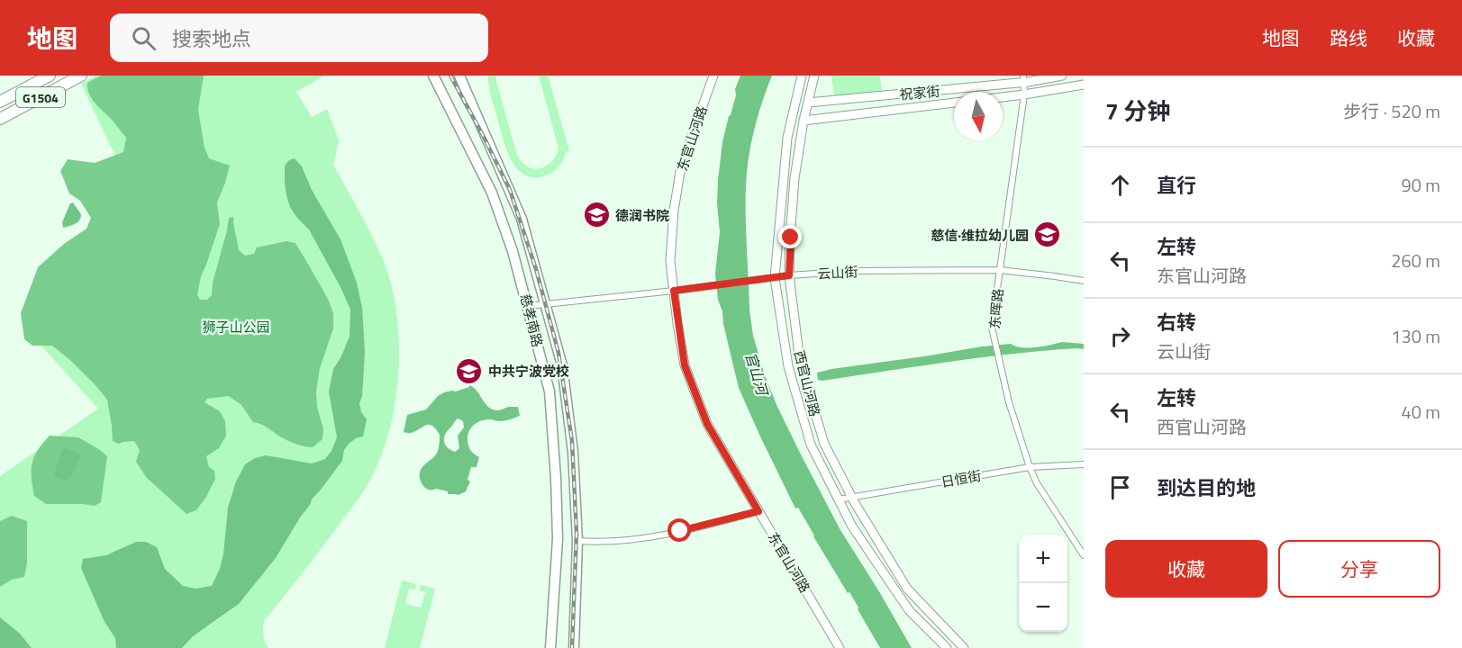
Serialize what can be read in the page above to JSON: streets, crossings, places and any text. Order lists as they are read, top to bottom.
{
  "streets": {
    "highway": ["G1504"],
    "main road": ["慈孝南路"],
    "street": [
      "祝家街",
      "东官山河路",
      "云山街",
      "东晖路",
      "西官山河路",
      "日恒街"
    ]
  },
  "crossings": [
    ["祝家街", "东晖路"],
    ["祝家街", "西官山河路"],
    ["东官山河路", "云山街"],
    ["云山街", "东晖路"],
    ["云山街", "慈孝南路"],
    ["云山街", "西官山河路"],
    ["东晖路", "日恒街"],
    ["西官山河路", "日恒街"]
  ],
  "water": ["官山河"],
  "parks": ["狮子山公园"],
  "places": {
    "school or university": ["德润书院", "慈信·维拉幼儿园", "中共宁波党校"]
  },
  "north": "bottom",
  "page": {
    "header": "地图",
    "search": "搜索地点",
    "nav": ["地图", "路线", "收藏"],
    "heading": ["7 分钟", "步行 · 520 m"],
    "list": [
      ["直行", "90 m"],
      ["左转", "东官山河路", "260 m"],
      ["右转", "云山街", "130 m"],
      ["左转", "西官山河路", "40 m"],
      "到达目的地"
    ],
    "buttons": ["收藏", "分享"],
    "map_buttons": ["+", "−"]
  }
}
